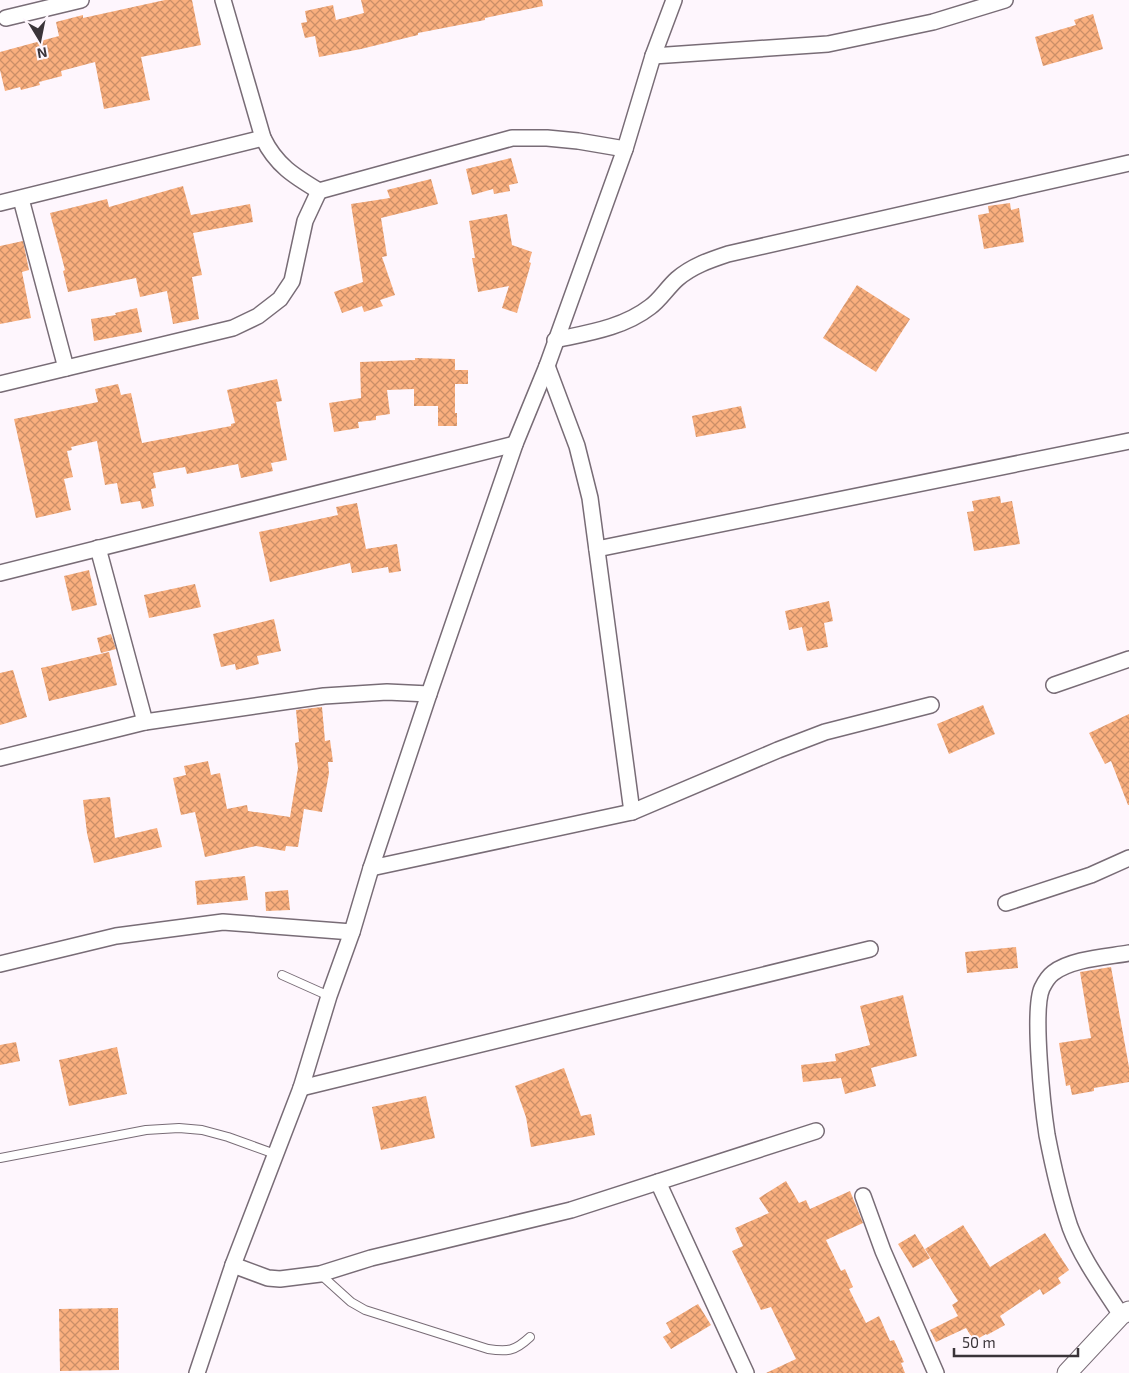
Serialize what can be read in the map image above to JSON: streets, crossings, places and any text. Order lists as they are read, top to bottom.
{
  "scale_bar": "50 m",
  "north": "bottom"
}
